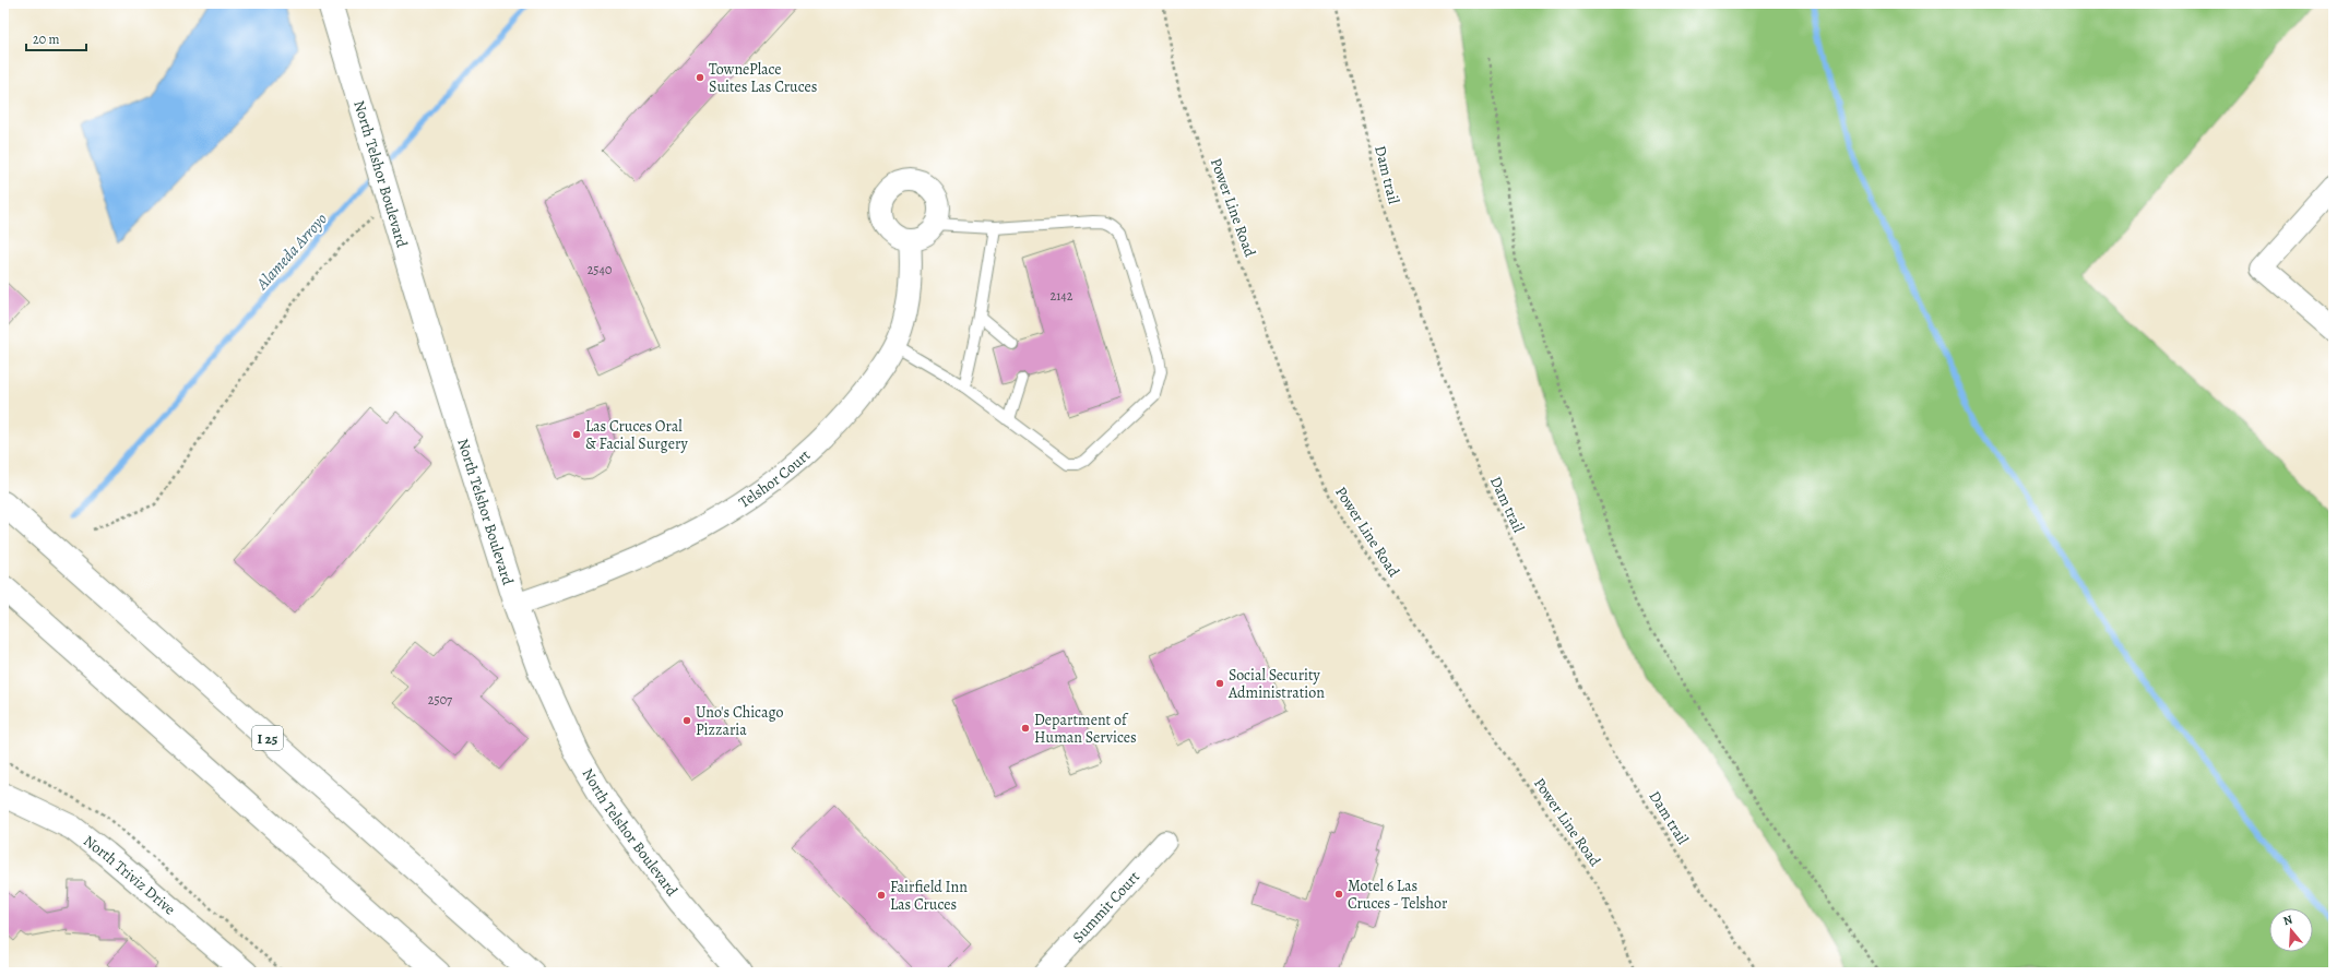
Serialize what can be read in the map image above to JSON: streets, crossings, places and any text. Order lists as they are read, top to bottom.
{
  "streets": {
    "main road": ["North Telshor Boulevard", "I 25", "North Triviz Drive"],
    "street": ["Telshor Court", "Summit Court"],
    "path": ["Dam trail", "Power Line Road"]
  },
  "crossings": [
    ["North Telshor Boulevard", "Telshor Court"]
  ],
  "water": ["Alameda Arroyo"],
  "places": [
    "TownePlace Suites Las Cruces",
    "Las Cruces Oral & Facial Surgery",
    "Social Security Administration",
    "Uno's Chicago Pizzaria",
    "Department of Human Services",
    "Motel 6 Las Cruces - Telshor",
    "Fairfield Inn Las Cruces"
  ],
  "house_numbers": ["2540", "2142", "2507"],
  "scale_bar": "20 m",
  "north": "top"
}
